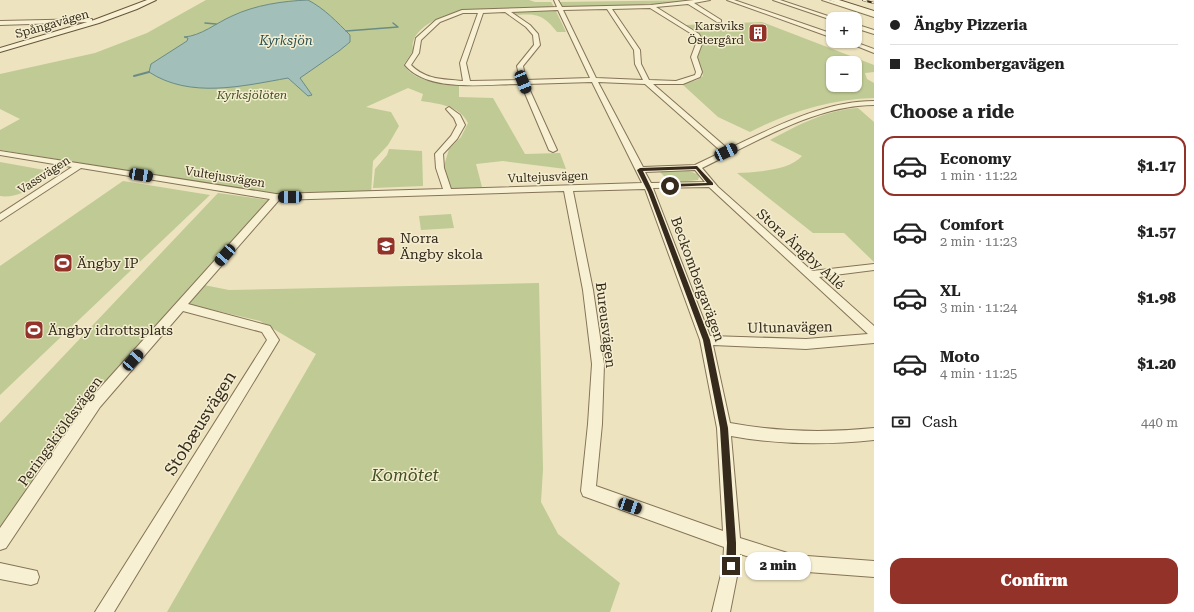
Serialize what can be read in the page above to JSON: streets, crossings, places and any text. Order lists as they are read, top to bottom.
{
  "streets": {
    "street": [
      "Spångavägen",
      "Vassvägen",
      "Vultejusvägen",
      "Stora Ängby Allé",
      "Beckombergavägen",
      "Bureusvägen",
      "Ultunavägen",
      "Stobæusvägen",
      "Peringskiöldsvägen"
    ]
  },
  "crossings": [
    ["Vassvägen", "Vultejusvägen"],
    ["Vultejusvägen", "Stora Ängby Allé"],
    ["Vultejusvägen", "Beckombergavägen"],
    ["Vultejusvägen", "Bureusvägen"],
    ["Vultejusvägen", "Peringskiöldsvägen"],
    ["Beckombergavägen", "Bureusvägen"],
    ["Beckombergavägen", "Ultunavägen"],
    ["Stobæusvägen", "Peringskiöldsvägen"]
  ],
  "water": ["Kyrksjön"],
  "parks": ["Kyrksjölöten", "Komötet"],
  "places": {
    "building": ["Karsviks Östergård"],
    "school or university": ["Norra Ängby skola"],
    "sports": ["Ängby IP", "Ängby idrottsplats"]
  },
  "page": {
    "banner": ["Ängby Pizzeria", "Beckombergavägen"],
    "map_buttons": ["+", "−"],
    "heading": "Choose a ride",
    "list": [
      {
        "name": "Economy",
        "note": "1 min · 11:22",
        "value": "$1.17"
      },
      {
        "name": "Comfort",
        "note": "2 min · 11:23",
        "value": "$1.57"
      },
      {
        "name": "XL",
        "note": "3 min · 11:24",
        "value": "$1.98"
      },
      {
        "name": "Moto",
        "note": "4 min · 11:25",
        "value": "$1.20"
      }
    ],
    "pay": ["Cash", "440 m"],
    "buttons": "Confirm",
    "bubble": "2 min"
  }
}
